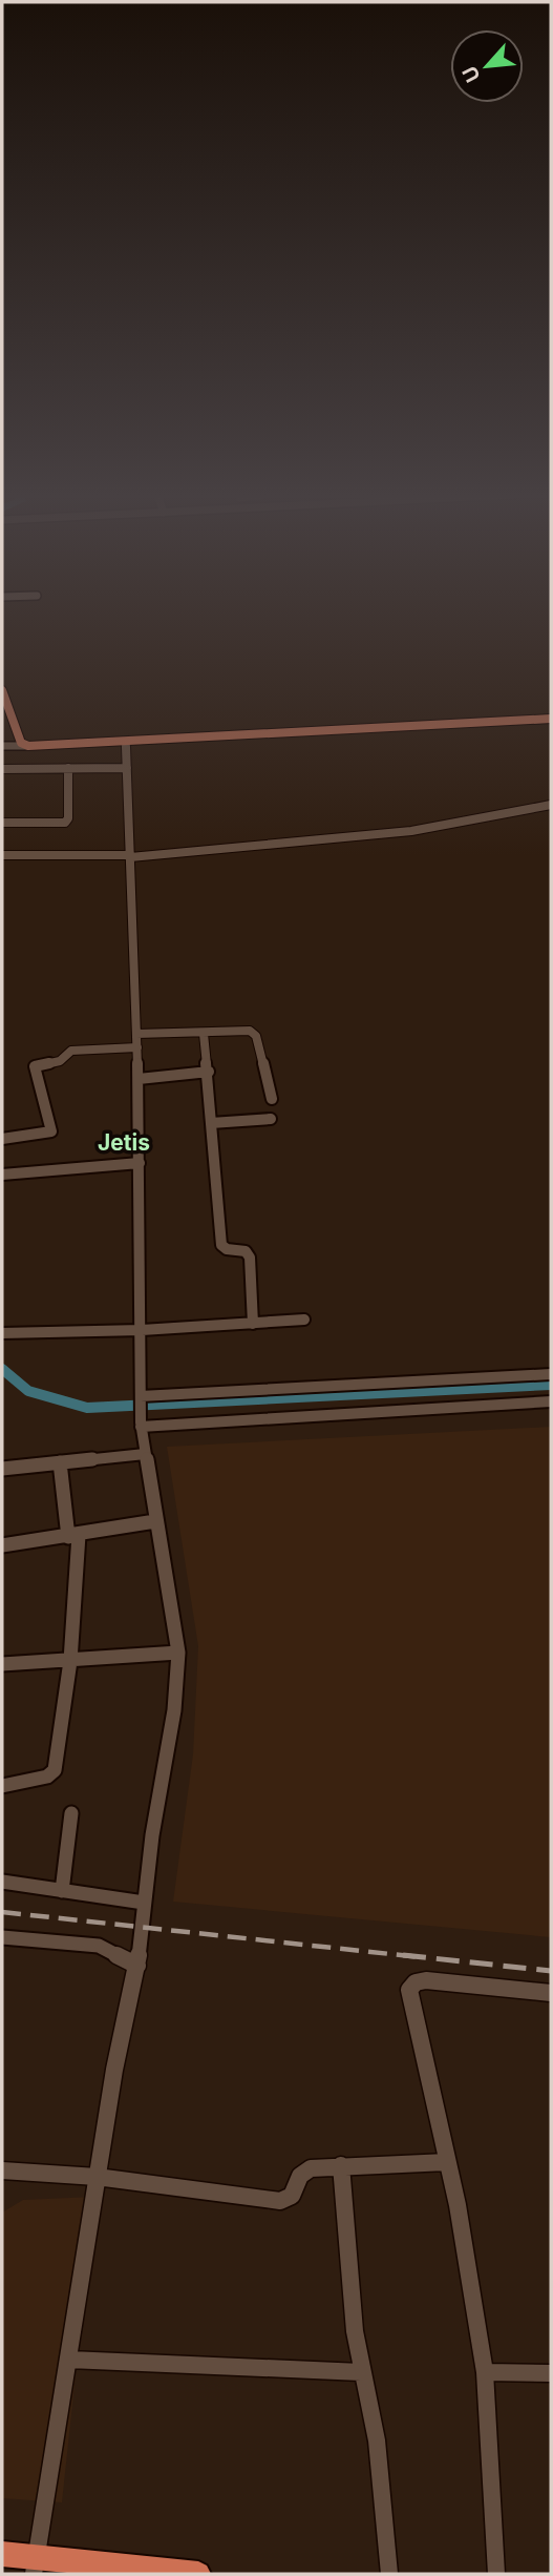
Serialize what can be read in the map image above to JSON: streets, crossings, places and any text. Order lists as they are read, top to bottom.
{
  "districts": ["Jetis"],
  "north": "bottom left"
}
